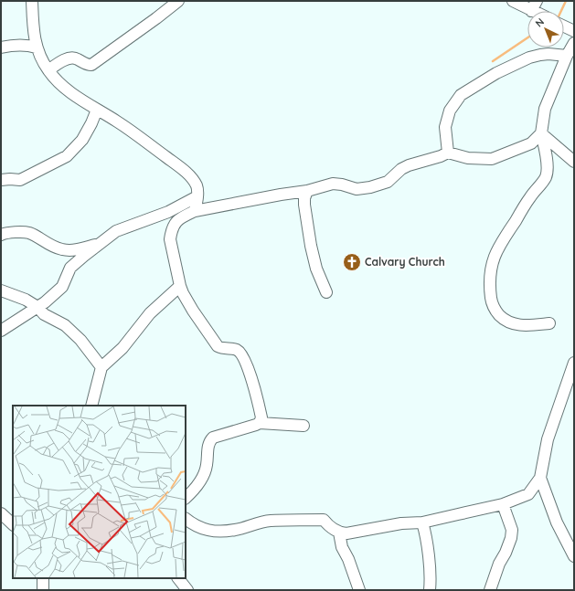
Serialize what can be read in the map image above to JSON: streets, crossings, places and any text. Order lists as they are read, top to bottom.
{
  "places": {
    "church": ["Calvary Church"]
  },
  "north": "top left"
}
